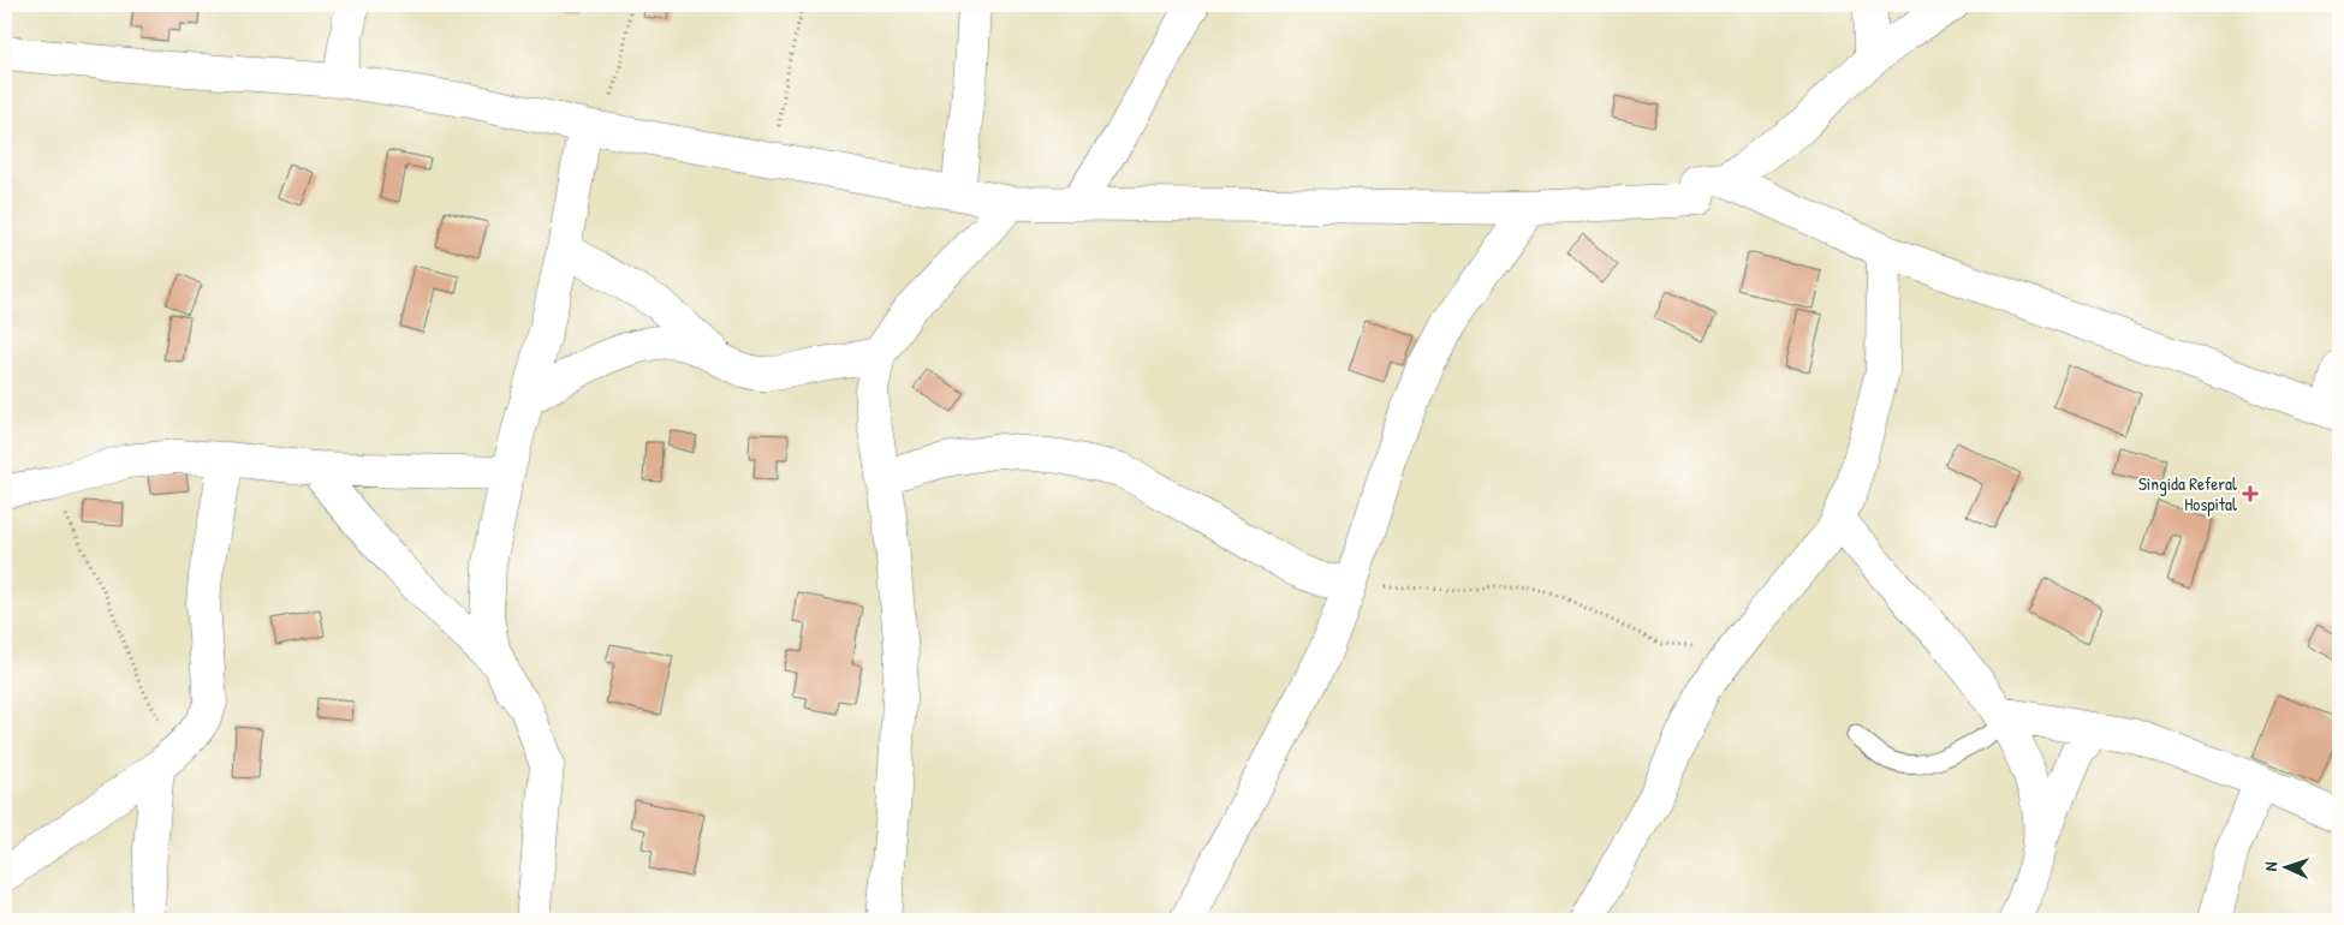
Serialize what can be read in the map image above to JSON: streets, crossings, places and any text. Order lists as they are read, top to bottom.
{
  "places": {
    "health": ["Singida Referal Hospital"]
  },
  "north": "left"
}
